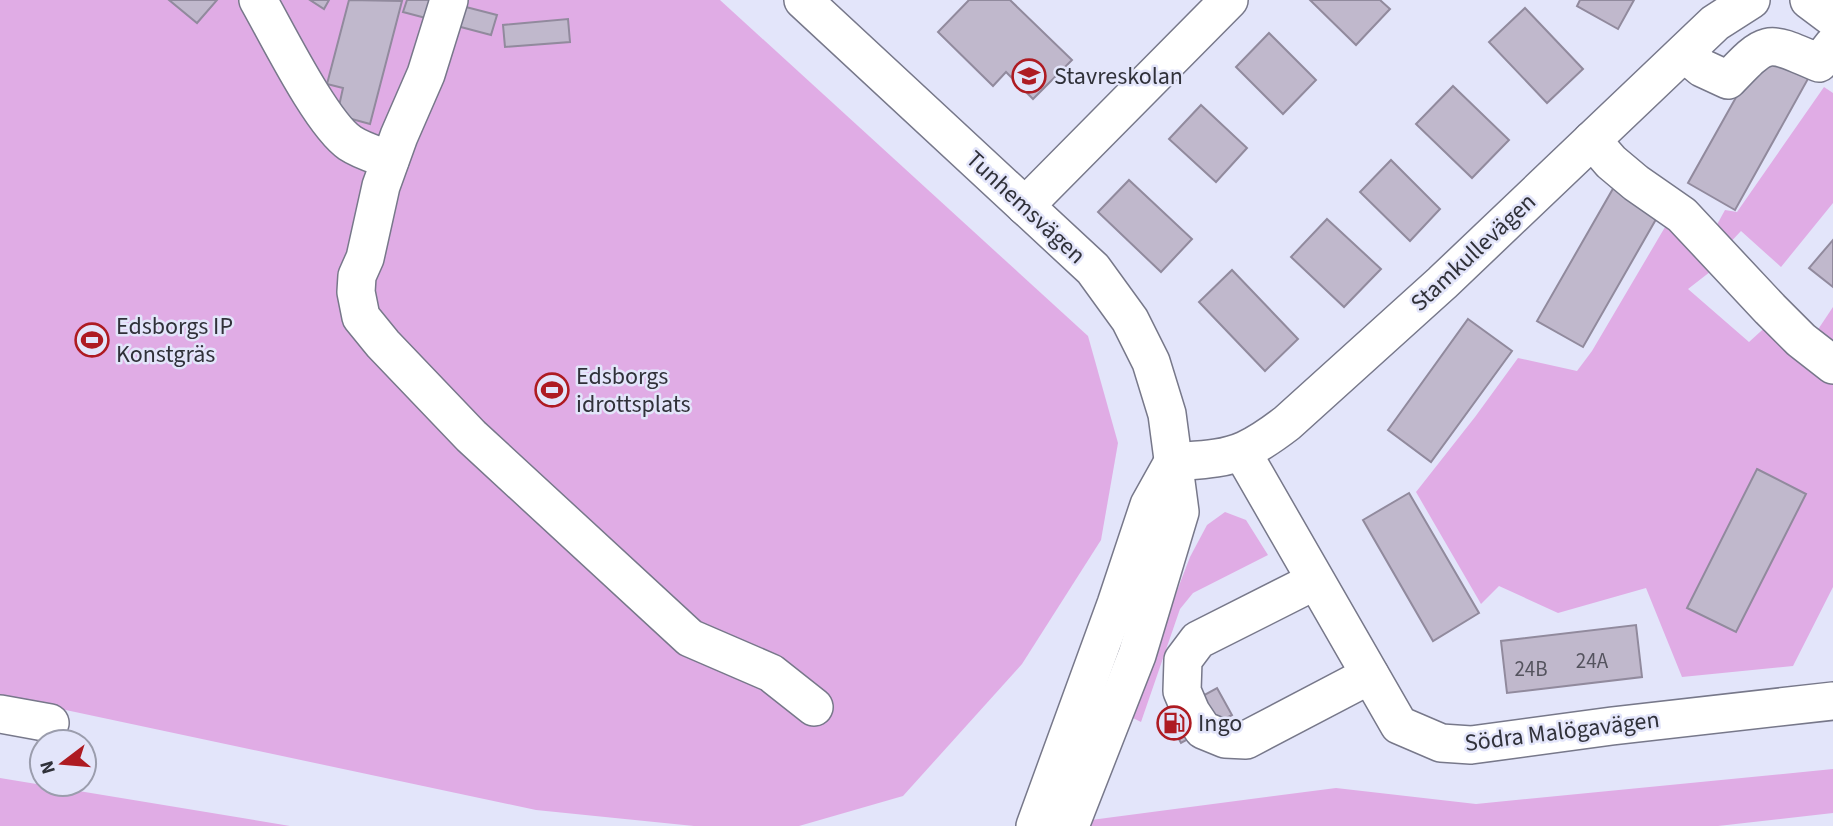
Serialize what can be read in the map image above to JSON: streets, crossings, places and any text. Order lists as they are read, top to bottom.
{
  "streets": {
    "street": ["Tunhemsvägen", "Stamkullevägen", "Södra Malögavägen"]
  },
  "crossings": [
    ["Tunhemsvägen", "Stamkullevägen"],
    ["Stamkullevägen", "Södra Malögavägen"]
  ],
  "places": {
    "school or university": ["Stavreskolan"],
    "sports": ["Edsborgs IP Konstgräs", "Edsborgs idrottsplats"],
    "fuel station": ["Ingo"]
  },
  "house_numbers": ["24A", "24B"],
  "north": "left"
}
